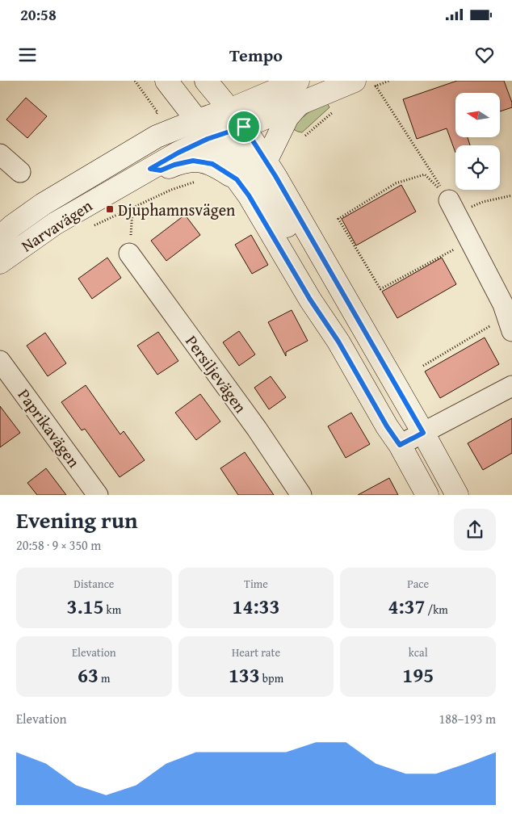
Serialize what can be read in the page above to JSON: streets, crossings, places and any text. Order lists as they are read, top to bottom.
{
  "streets": {
    "main road": ["Narvavägen"],
    "street": ["Persiljevägen", "Paprikavägen"]
  },
  "places": {
    "transit": ["Djuphamnsvägen"]
  },
  "north": "left",
  "page": {
    "status": "20:58",
    "header": "Tempo",
    "heading": ["Evening run", "20:58 · 9 × 350 m"],
    "stats": [
      ["Distance", "3.15 km"],
      ["Time", "14:33"],
      ["Pace", "4:37 /km"],
      ["Elevation", "63 m"],
      ["Heart rate", "133 bpm"],
      ["kcal", "195"]
    ],
    "chart": ["Elevation", "188–193 m"]
  }
}
